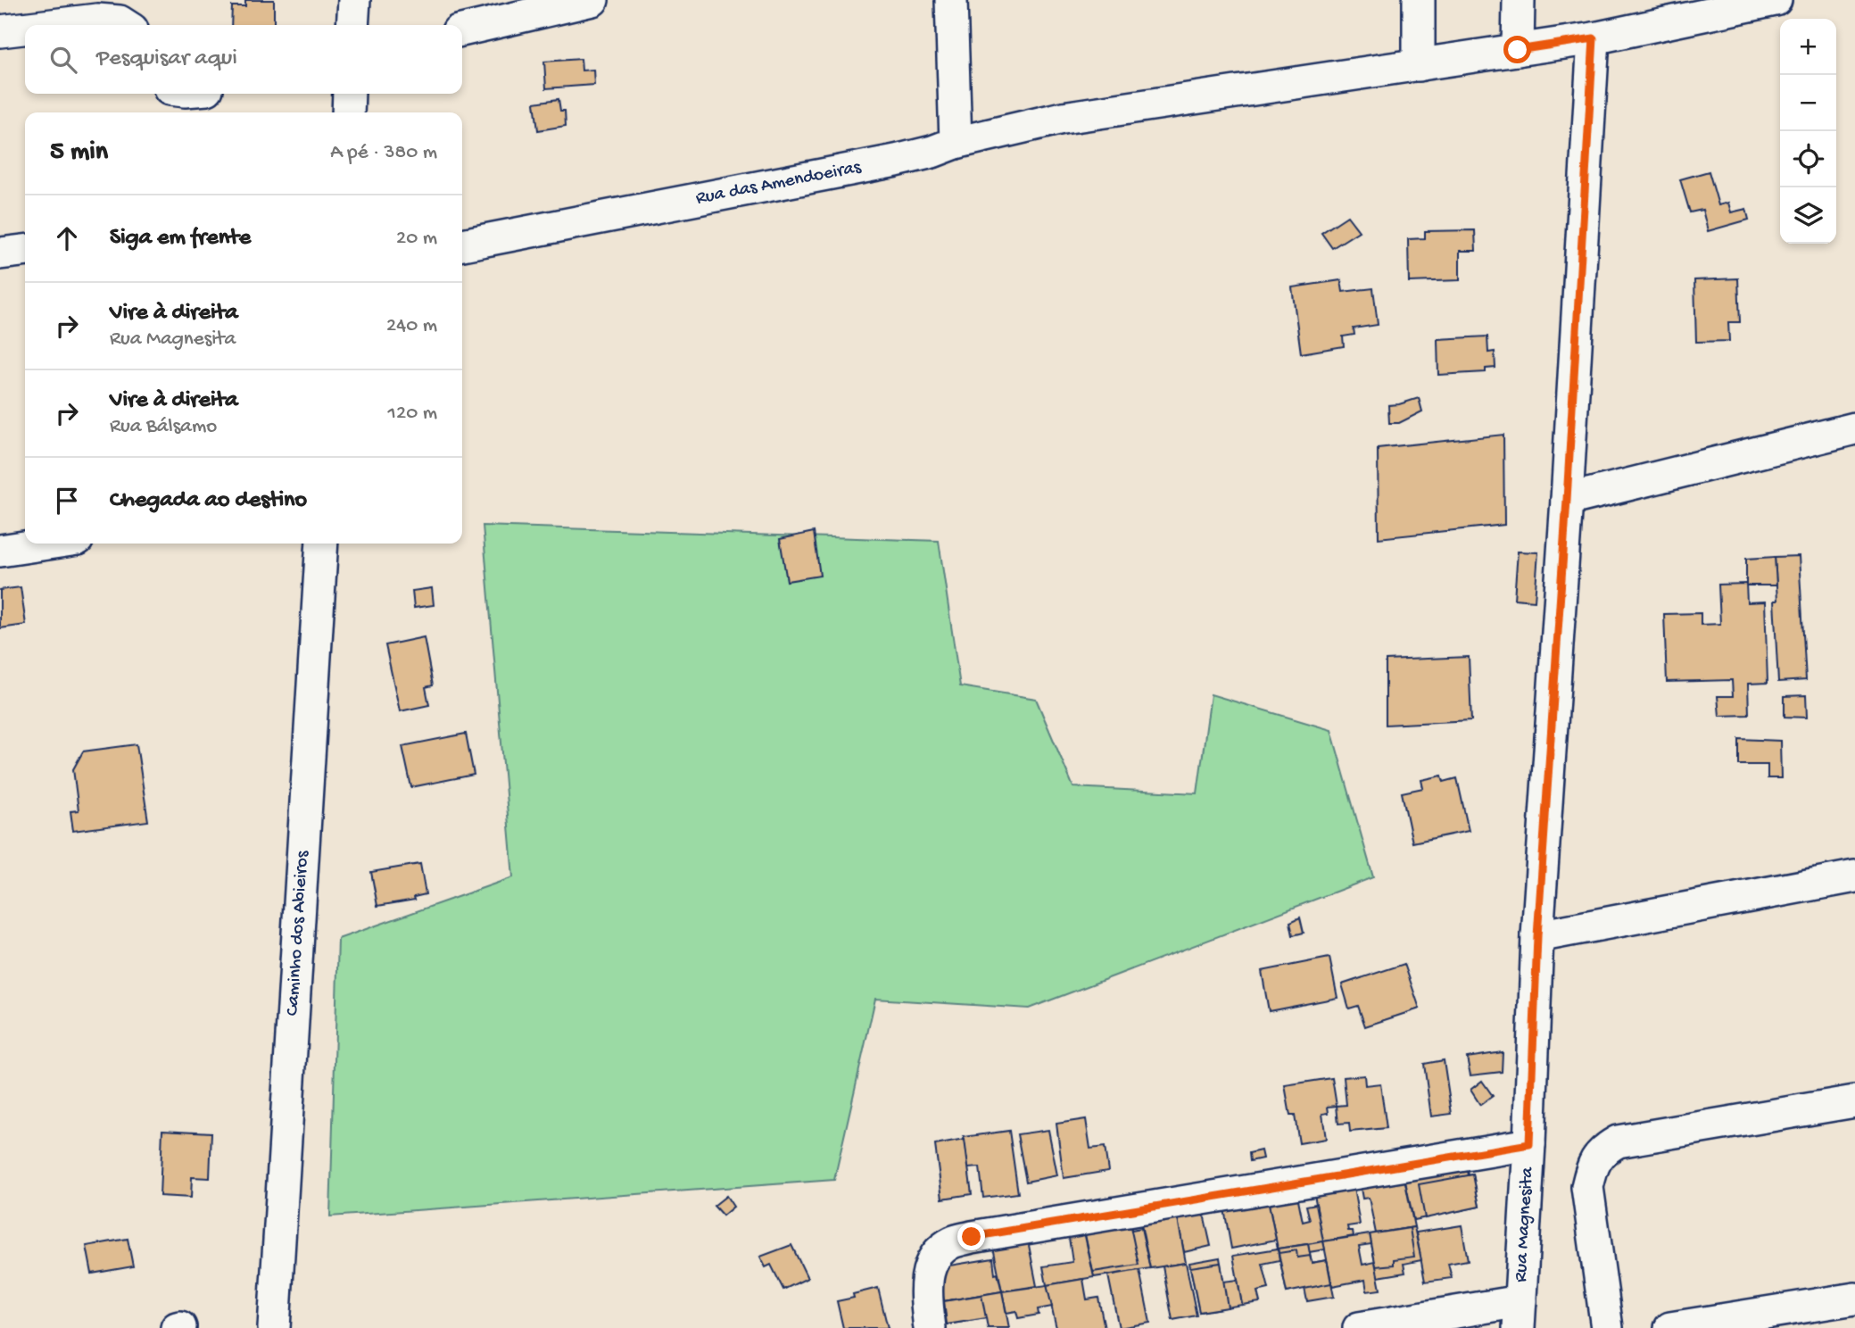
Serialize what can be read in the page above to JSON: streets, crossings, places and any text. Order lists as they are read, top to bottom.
{
  "streets": {
    "street": ["Rua das Amendoeiras", "Caminho dos Abieiros", "Rua Magnesita"]
  },
  "crossings": [
    ["Rua das Amendoeiras", "Rua Magnesita"]
  ],
  "page": {
    "map_buttons": ["+", "−"],
    "search": "Pesquisar aqui",
    "heading": ["5 min", "A pé · 380 m"],
    "list": [
      ["Siga em frente", "20 m"],
      ["Vire à direita", "Rua Magnesita", "240 m"],
      ["Vire à direita", "Rua Bálsamo", "120 m"],
      "Chegada ao destino"
    ]
  }
}
